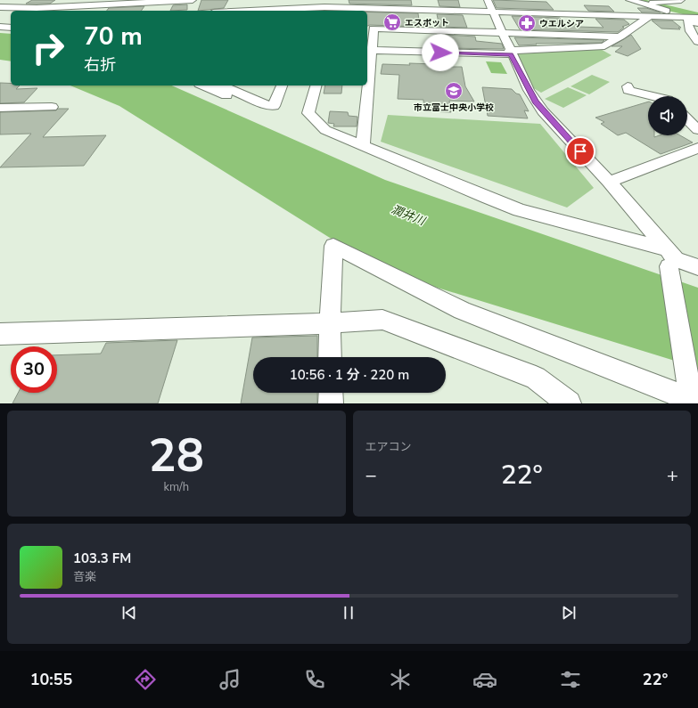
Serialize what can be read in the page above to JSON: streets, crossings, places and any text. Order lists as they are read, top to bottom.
{
  "water": ["潤井川"],
  "places": {
    "supermarket": ["エスポット"],
    "pharmacy": ["ウエルシア"],
    "school or university": ["市立富士中央小学校"]
  },
  "page": {
    "turn": ["70 m", "右折"],
    "limit": "30",
    "trip": "10:56 · 1 分 · 220 m",
    "tile": [
      ["28", "km/h"],
      "エアコン"
    ],
    "heat": ["−", "22°", "+"],
    "song": ["103.3 FM", "音楽"],
    "tabs": ["10:55", "22°"]
  }
}
